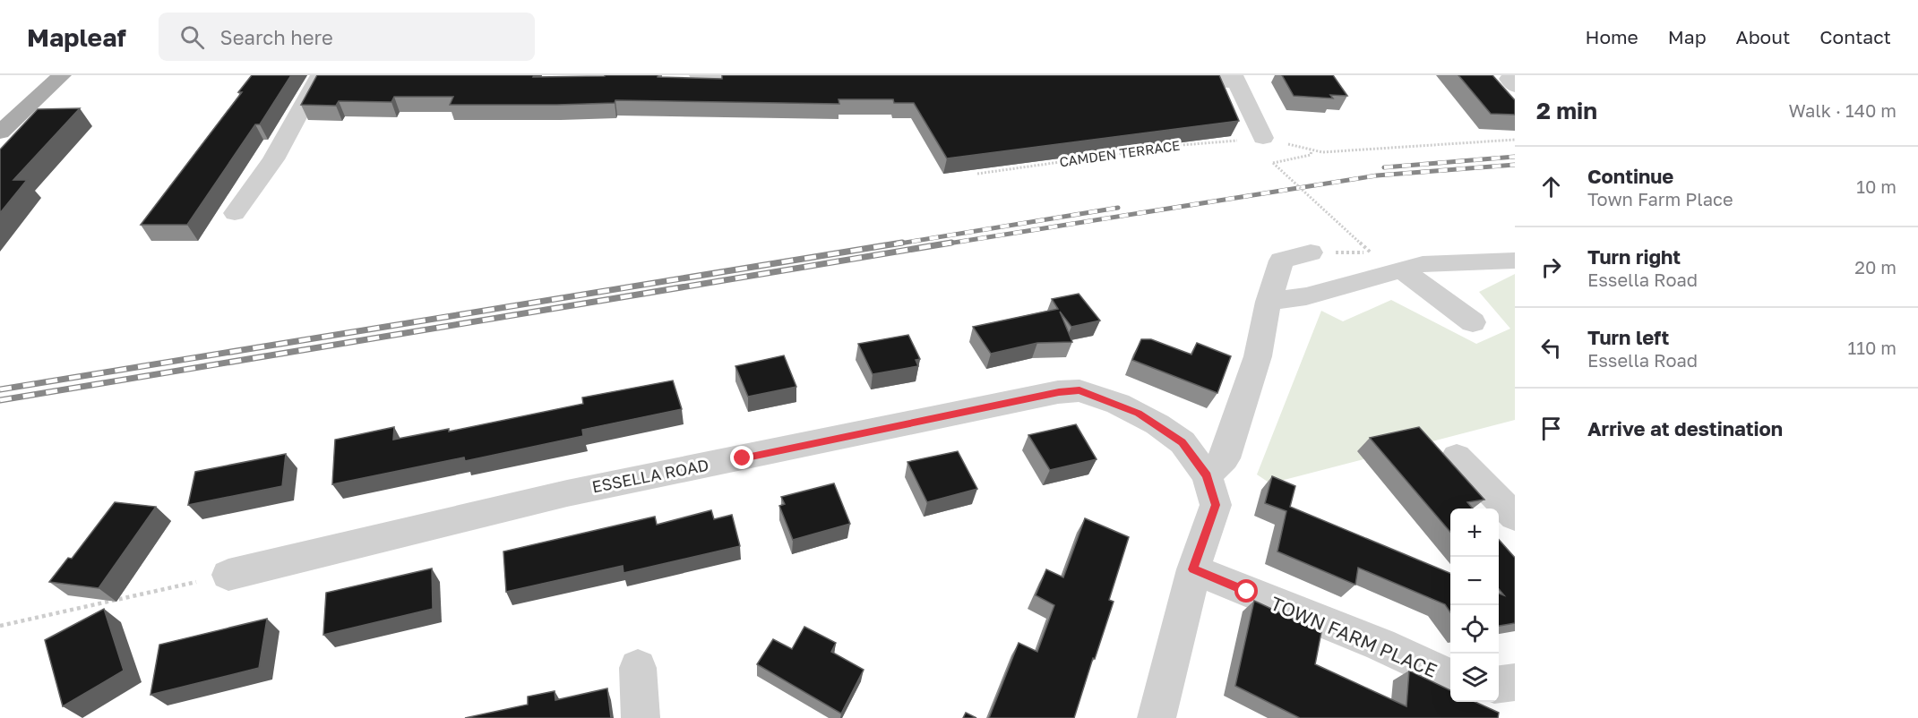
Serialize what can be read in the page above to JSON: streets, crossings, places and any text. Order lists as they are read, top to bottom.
{
  "streets": {
    "street": ["ESSELLA ROAD", "TOWN FARM PLACE"],
    "path": ["CAMDEN TERRACE"]
  },
  "crossings": [
    ["ESSELLA ROAD", "TOWN FARM PLACE"]
  ],
  "page": {
    "header": "Mapleaf",
    "search": "Search here",
    "nav": [
      "Home",
      "Map",
      "About",
      "Contact"
    ],
    "heading": ["2 min", "Walk · 140 m"],
    "list": [
      ["Continue", "Town Farm Place", "10 m"],
      ["Turn right", "Essella Road", "20 m"],
      ["Turn left", "Essella Road", "110 m"],
      "Arrive at destination"
    ],
    "map_buttons": ["+", "−"]
  }
}
